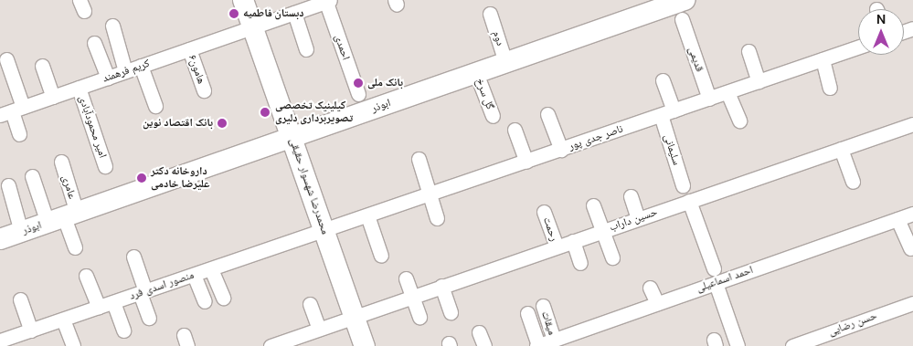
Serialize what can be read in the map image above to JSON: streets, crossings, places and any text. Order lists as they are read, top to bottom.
{
  "streets": {
    "main road": ["ابوذر", "محمدرضا شهسوار حقیقی"],
    "street": [
      "دوم",
      "احمدی",
      "قدیمی",
      "هامون۶",
      "کریم فرهمند",
      "گل سرخ",
      "امیر محمودآبادی",
      "ناصر جدی پور",
      "سلیمانی",
      "عامری",
      "حسین داراب",
      "رحمت",
      "احمد اسماعیلی",
      "منصور اسدی فرد",
      "میقات",
      "حسن رضایی"
    ]
  },
  "crossings": [
    ["دوم", "ابوذر"],
    ["احمدی", "کریم فرهمند"],
    ["قدیمی", "ابوذر"],
    ["قدیمی", "ناصر جدی پور"],
    ["هامون۶", "کریم فرهمند"],
    ["کریم فرهمند", "امیر محمودآبادی"],
    ["کریم فرهمند", "محمدرضا شهسوار حقیقی"],
    ["گل سرخ", "ابوذر"],
    ["ابوذر", "محمدرضا شهسوار حقیقی"],
    ["ابوذر", "عامری"],
    ["ناصر جدی پور", "سلیمانی"],
    ["ناصر جدی پور", "محمدرضا شهسوار حقیقی"],
    ["ناصر جدی پور", "منصور اسدی فرد"],
    ["محمدرضا شهسوار حقیقی", "حسین داراب"],
    ["محمدرضا شهسوار حقیقی", "منصور اسدی فرد"],
    ["حسین داراب", "رحمت"],
    ["احمد اسماعیلی", "میقات"]
  ],
  "places": [
    "دبستان فاطمیه",
    "بانک ملی",
    "کیلینیک تخصصی تصویربرداری دلیری",
    "بانک اقتصاد نوین",
    "داروخانه دکتر علیرضا خادمی"
  ],
  "north": "top"
}
